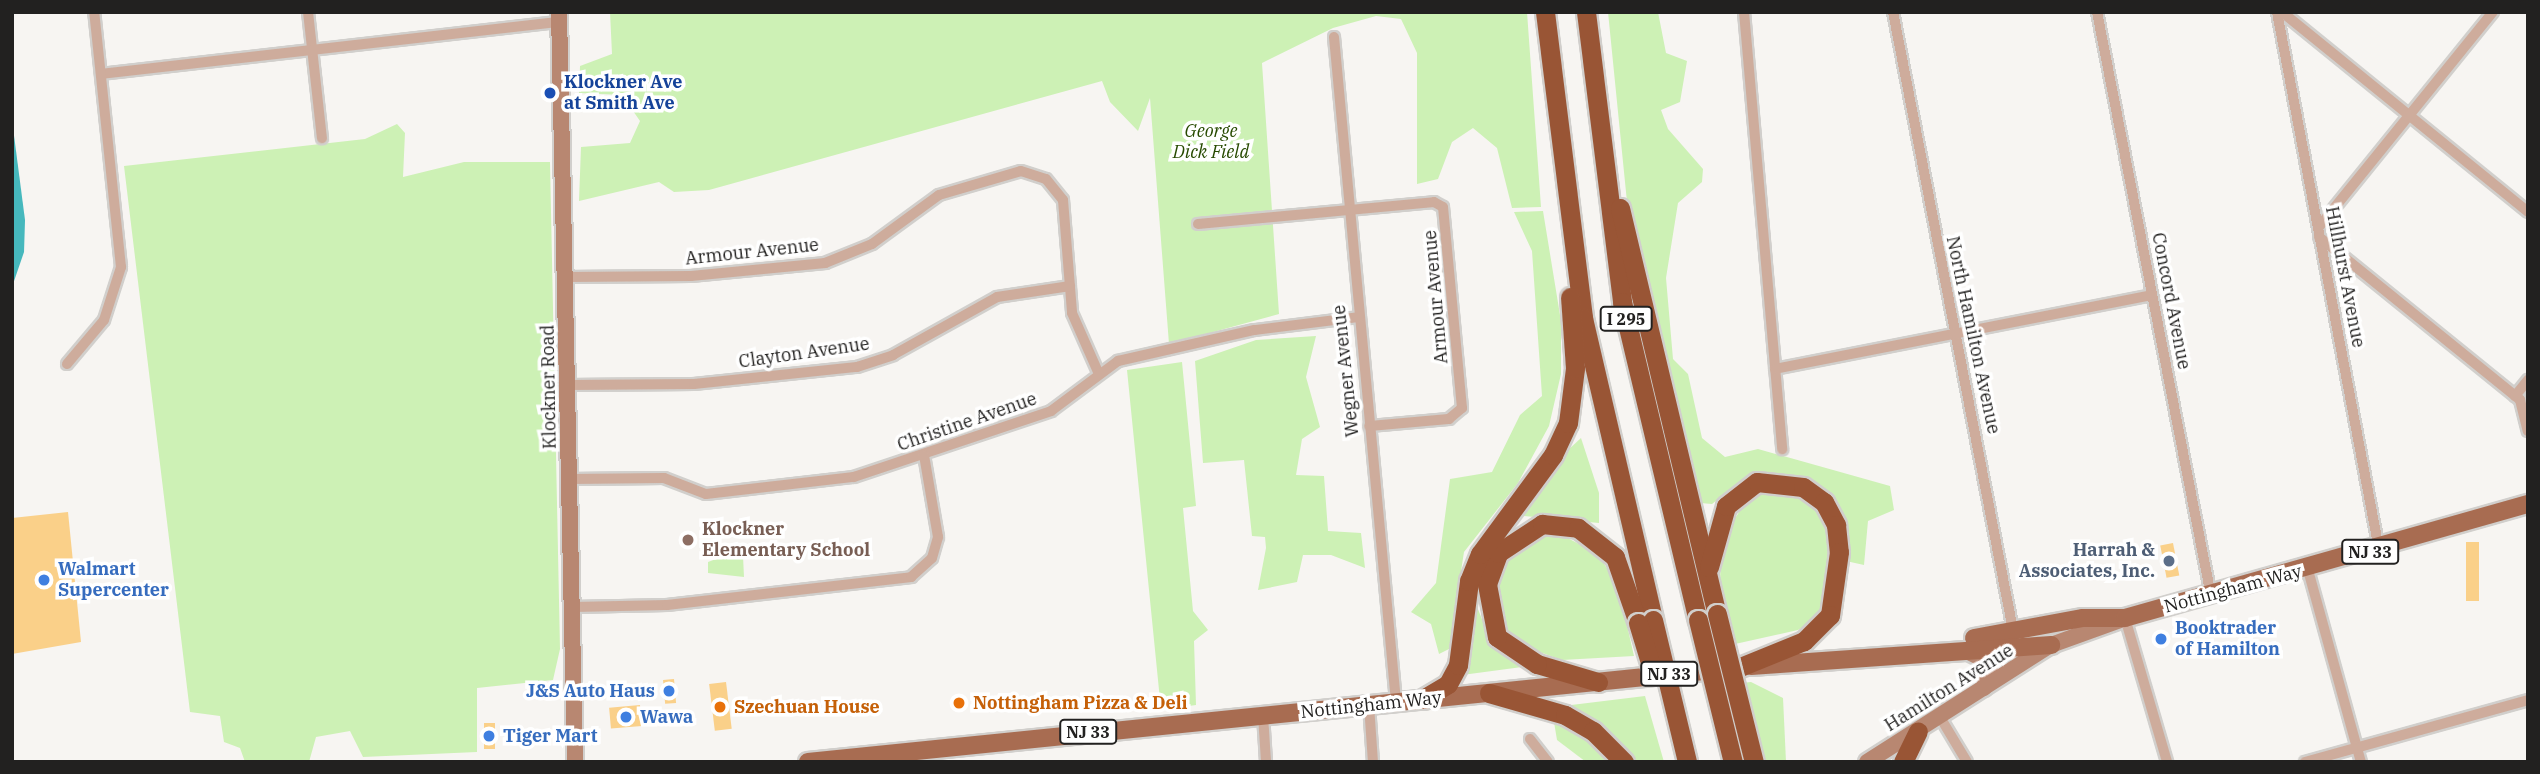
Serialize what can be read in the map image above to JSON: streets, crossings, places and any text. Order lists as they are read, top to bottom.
{
  "streets": {
    "highway": ["I 295"],
    "main road": [
      "Klockner Road",
      "NJ 33",
      "Nottingham Way",
      "Hamilton Avenue"
    ],
    "street": [
      "Armour Avenue",
      "Hillhurst Avenue",
      "Concord Avenue",
      "North Hamilton Avenue",
      "Clayton Avenue",
      "Wegner Avenue",
      "Christine Avenue"
    ]
  },
  "crossings": [
    ["Armour Avenue", "Clayton Avenue"],
    ["Armour Avenue", "Wegner Avenue"],
    ["Armour Avenue", "Klockner Road"],
    ["Armour Avenue", "Christine Avenue"],
    ["Hillhurst Avenue", "Nottingham Way"],
    ["Concord Avenue", "Nottingham Way"],
    ["North Hamilton Avenue", "Nottingham Way"],
    ["North Hamilton Avenue", "Hamilton Avenue"],
    ["Clayton Avenue", "Klockner Road"],
    ["Wegner Avenue", "Christine Avenue"],
    ["Wegner Avenue", "Nottingham Way"],
    ["Klockner Road", "Christine Avenue"],
    ["Nottingham Way", "Hamilton Avenue"]
  ],
  "parks": ["George Dick Field"],
  "places": [
    "Klockner Ave at Smith Ave",
    "Klockner Elementary School",
    "Harrah & Associates, Inc.",
    "Walmart Supercenter",
    "Booktrader of Hamilton",
    "J&S Auto Haus",
    "Nottingham Pizza & Deli",
    "Szechuan House",
    "Wawa",
    "Tiger Mart"
  ]
}
